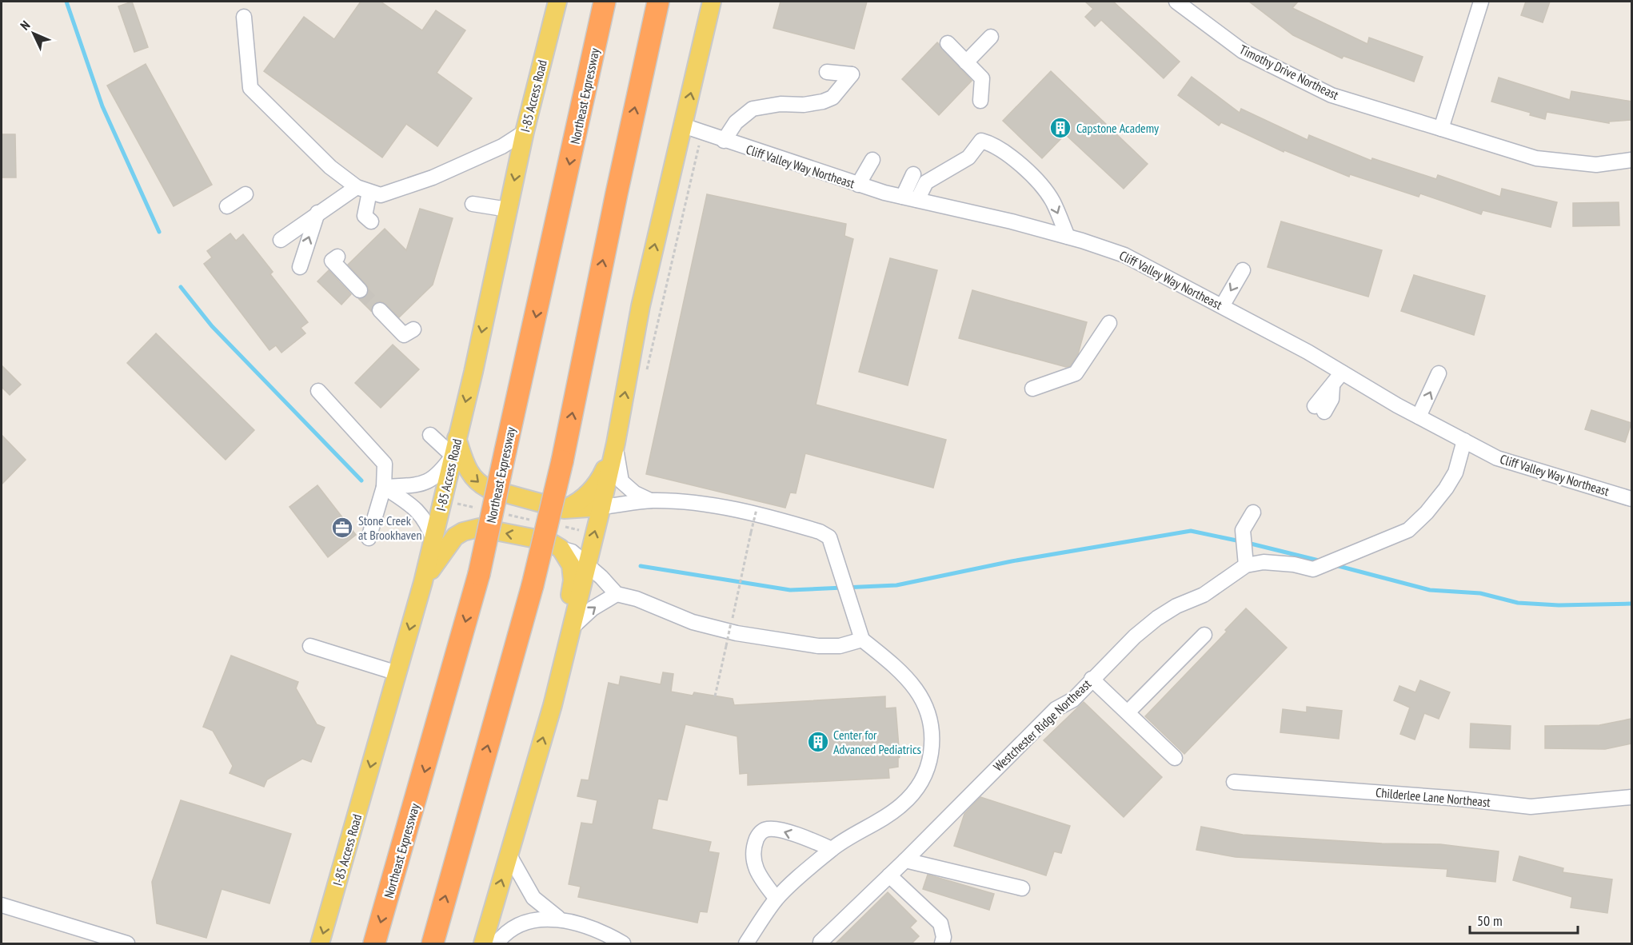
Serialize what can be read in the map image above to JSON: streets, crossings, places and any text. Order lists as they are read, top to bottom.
{
  "streets": {
    "highway": ["Northeast Expressway"],
    "main road": ["I-85 Access Road"],
    "street": [
      "Timothy Drive Northeast",
      "Cliff Valley Way Northeast",
      "Westchester Ridge Northeast",
      "Childerlee Lane Northeast"
    ]
  },
  "crossings": [
    ["Cliff Valley Way Northeast", "Westchester Ridge Northeast"]
  ],
  "places": {
    "building": ["Capstone Academy", "Center for Advanced Pediatrics"],
    "office": ["Stone Creek at Brookhaven"]
  },
  "scale_bar": "50 m",
  "north": "top left"
}
